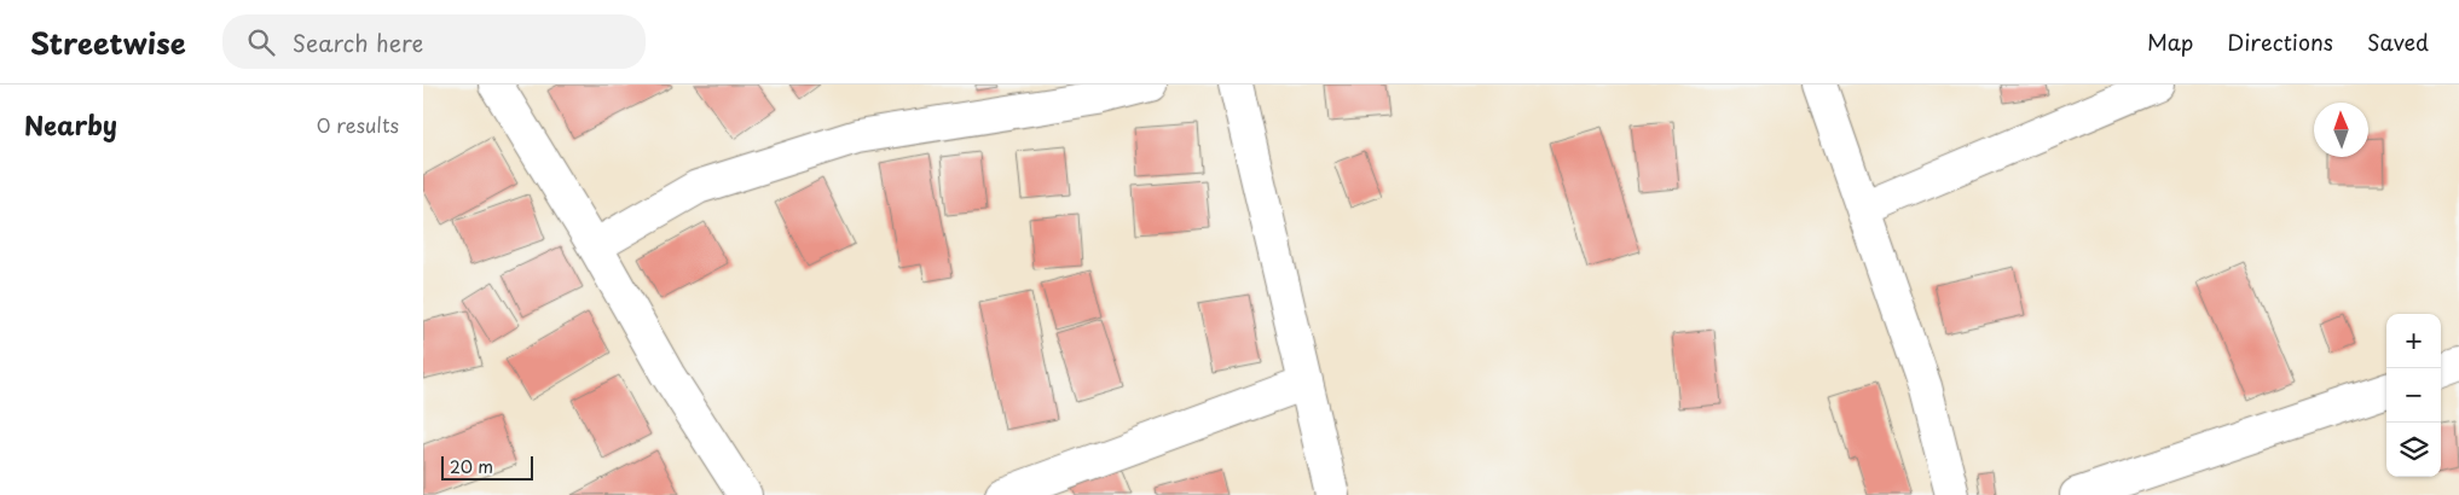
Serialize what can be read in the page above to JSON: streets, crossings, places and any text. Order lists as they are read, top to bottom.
{
  "scale_bar": "20 m",
  "north": "top",
  "page": {
    "header": "Streetwise",
    "search": "Search here",
    "nav": ["Map", "Directions", "Saved"],
    "heading": ["Nearby", "0 results"],
    "map_buttons": ["+", "−"],
    "scale": "20 m"
  }
}
